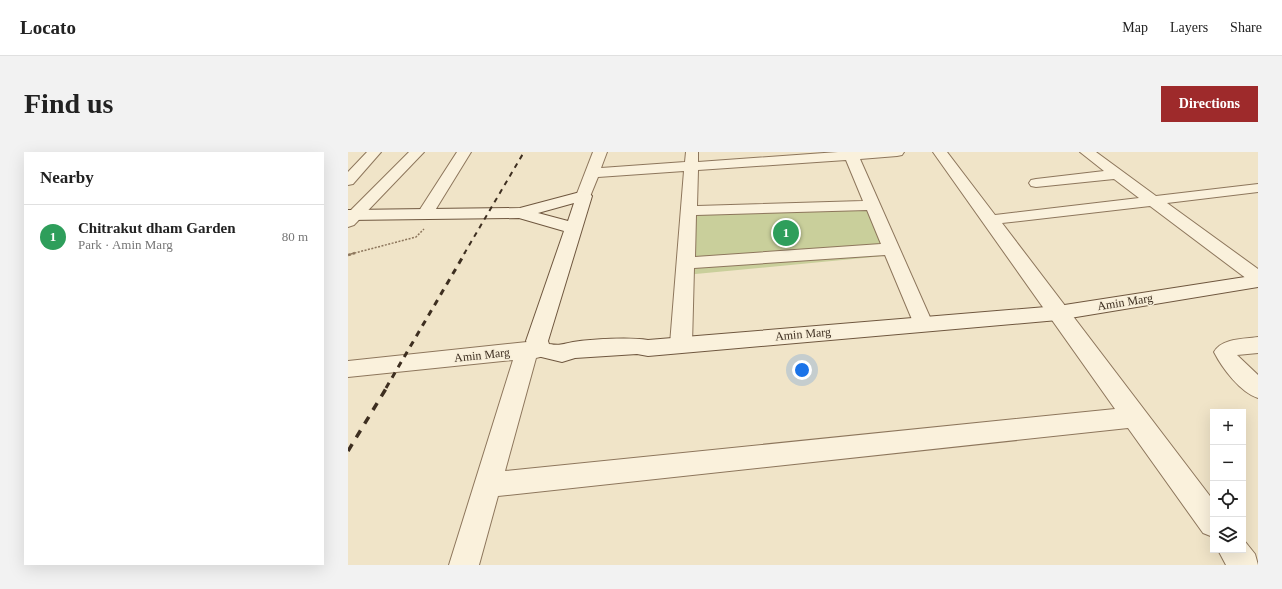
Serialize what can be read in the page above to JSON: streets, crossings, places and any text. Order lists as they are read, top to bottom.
{
  "streets": {
    "street": ["Amin Marg"]
  },
  "page": {
    "header": "Locato",
    "nav": ["Map", "Layers", "Share"],
    "buttons": "Directions",
    "title": "Find us",
    "heading": "Nearby",
    "list": [
      {
        "mark": "1",
        "name": "Chitrakut dham Garden",
        "note": "Park · Amin Marg",
        "value": "80 m"
      }
    ],
    "pins": "1",
    "map_buttons": ["+", "−"]
  }
}
